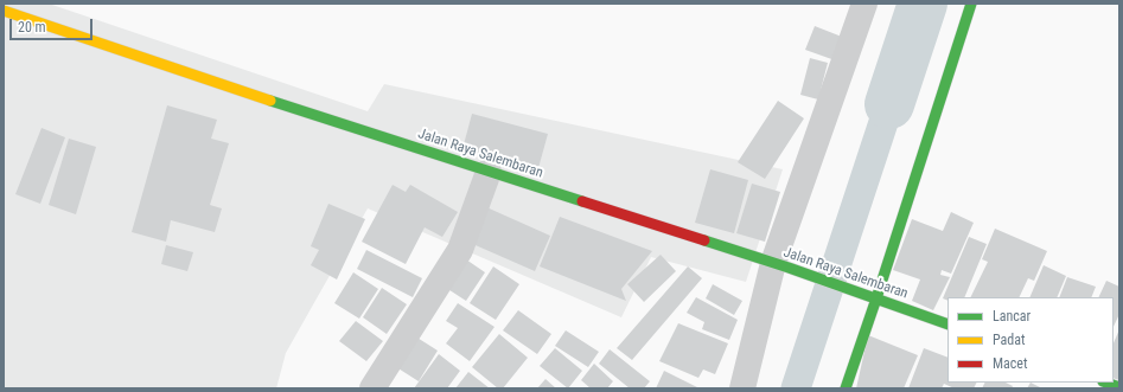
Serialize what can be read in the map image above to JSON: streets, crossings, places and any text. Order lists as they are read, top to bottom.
{
  "streets": {
    "main road": ["Jalan Raya Salembaran"]
  },
  "legend": ["Lancar", "Padat", "Macet"],
  "scale_bar": "20 m"
}
